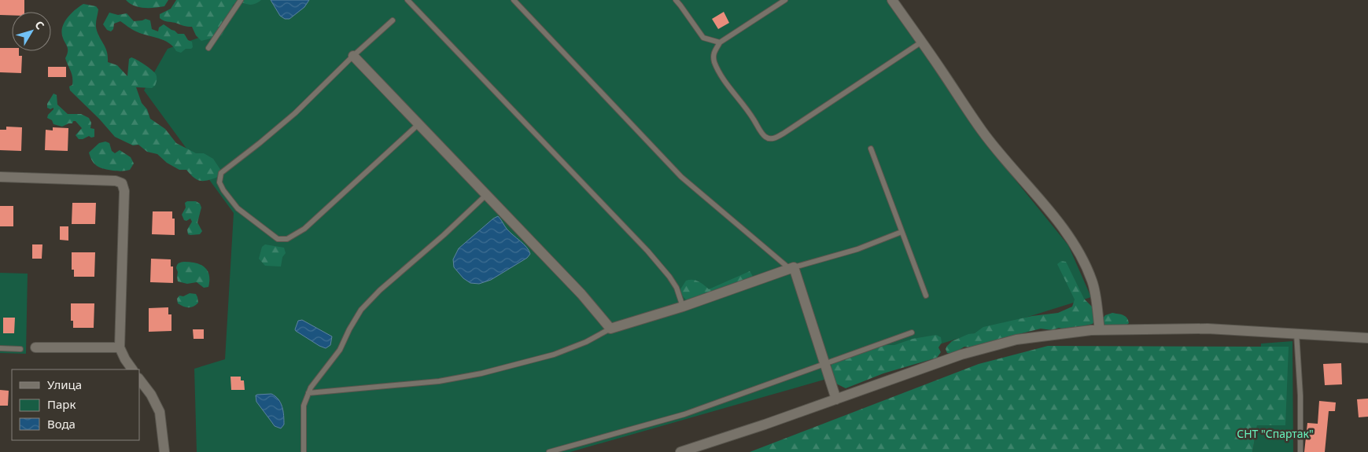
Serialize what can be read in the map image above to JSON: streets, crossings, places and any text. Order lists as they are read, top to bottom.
{
  "parks": ["СНТ \"Спартак\""],
  "legend": ["Улица", "Парк", "Вода"],
  "north": "top right"
}
